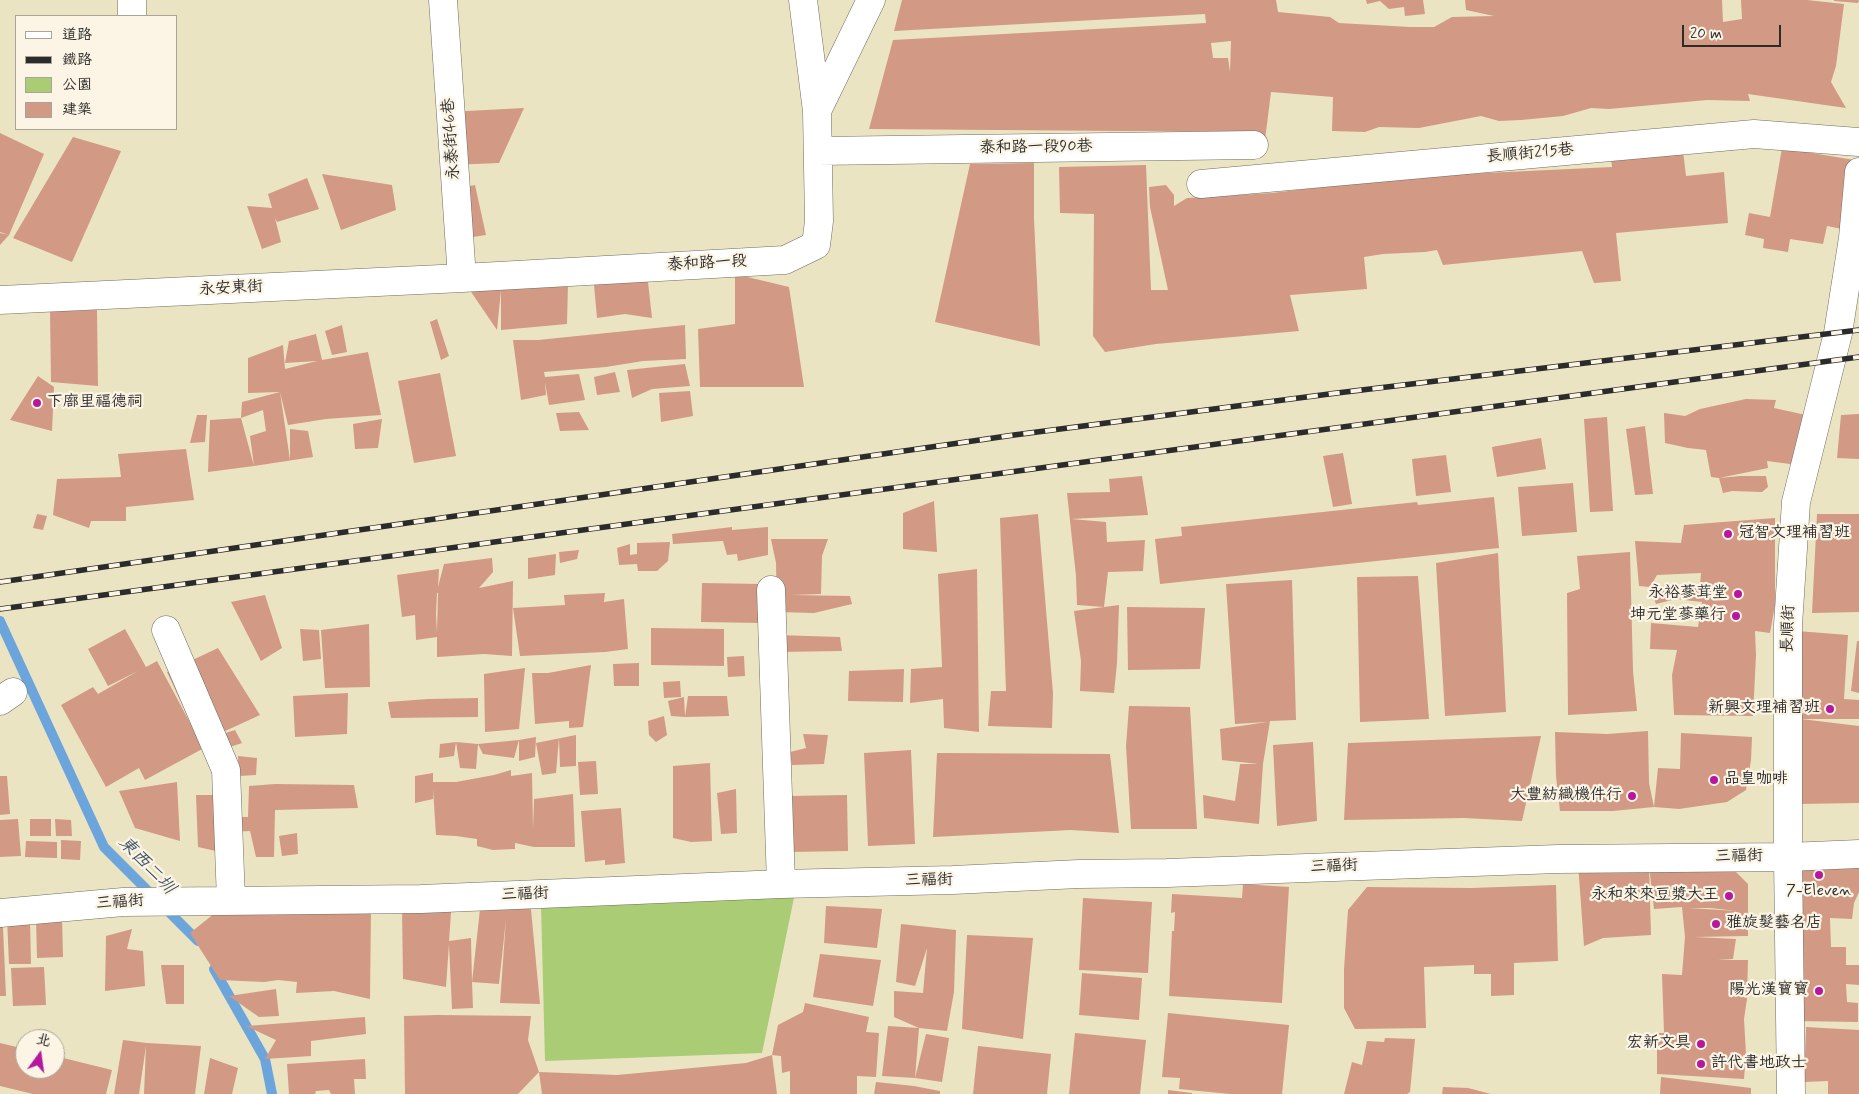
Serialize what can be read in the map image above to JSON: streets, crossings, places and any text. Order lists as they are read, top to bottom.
{
  "streets": {
    "street": [
      "永泰街46巷",
      "泰和路一段90巷",
      "長順街215巷",
      "泰和路一段",
      "永安東街",
      "長順街",
      "三福街"
    ]
  },
  "crossings": [
    ["永泰街46巷", "泰和路一段"],
    ["永泰街46巷", "永安東街"],
    ["泰和路一段90巷", "泰和路一段"],
    ["泰和路一段", "永安東街"],
    ["長順街", "三福街"]
  ],
  "water": ["東西二圳"],
  "places": [
    "下廍里福德祠",
    "冠智文理補習班",
    "永裕蔘茸堂",
    "坤元堂蔘藥行",
    "新興文理補習班",
    "品皇咖啡",
    "大豐紡織機件行",
    "7-Eleven",
    "永和來來豆漿大王",
    "雅旋髮藝名店",
    "陽光漢寶寶",
    "宏新文具",
    "許代書地政士"
  ],
  "legend": [
    "道路",
    "鐵路",
    "公園",
    "建築"
  ],
  "scale_bar": "20 m",
  "north": "top"
}
